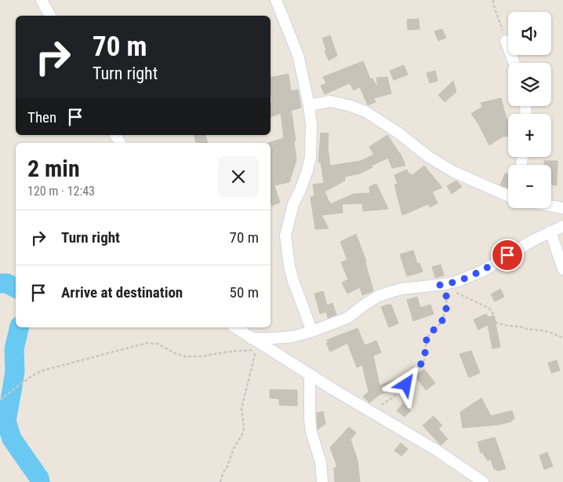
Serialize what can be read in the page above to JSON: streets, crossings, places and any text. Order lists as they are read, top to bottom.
{
  "page": {
    "map_buttons": ["+", "−"],
    "turn": ["70 m", "Turn right"],
    "then": "Then",
    "heading": ["2 min", "120 m · 12:43"],
    "list": [
      {
        "name": "Turn right",
        "value": "70 m"
      },
      {
        "name": "Arrive at destination",
        "value": "50 m"
      }
    ]
  }
}
